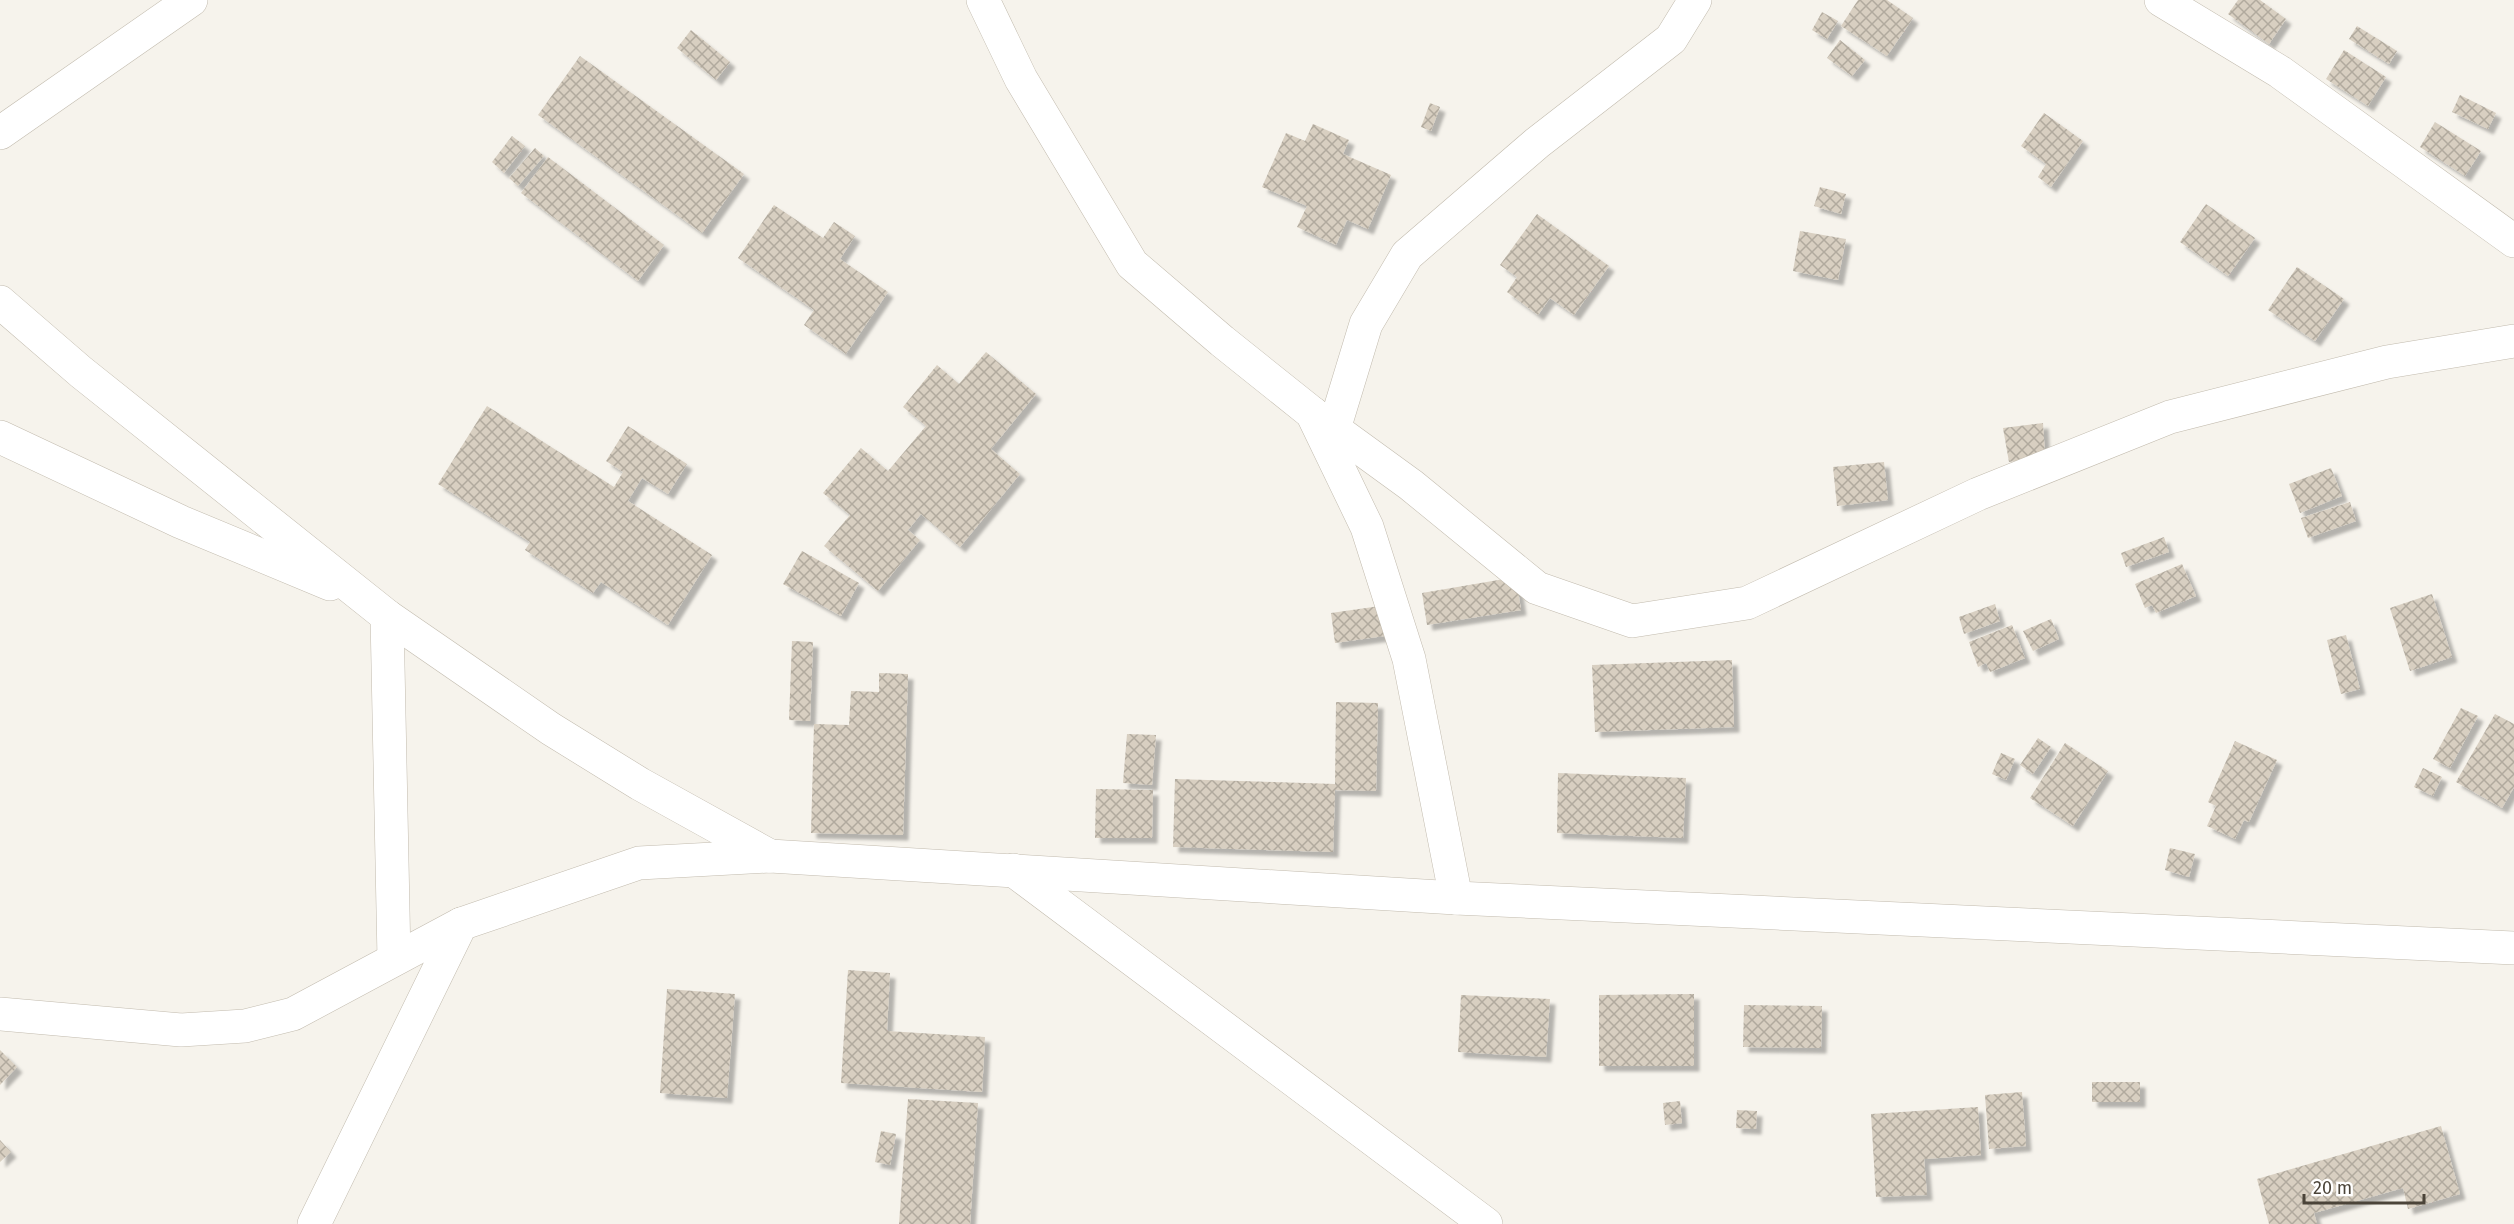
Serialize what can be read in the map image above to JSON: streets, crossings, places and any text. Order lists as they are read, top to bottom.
{
  "scale_bar": "20 m"
}
